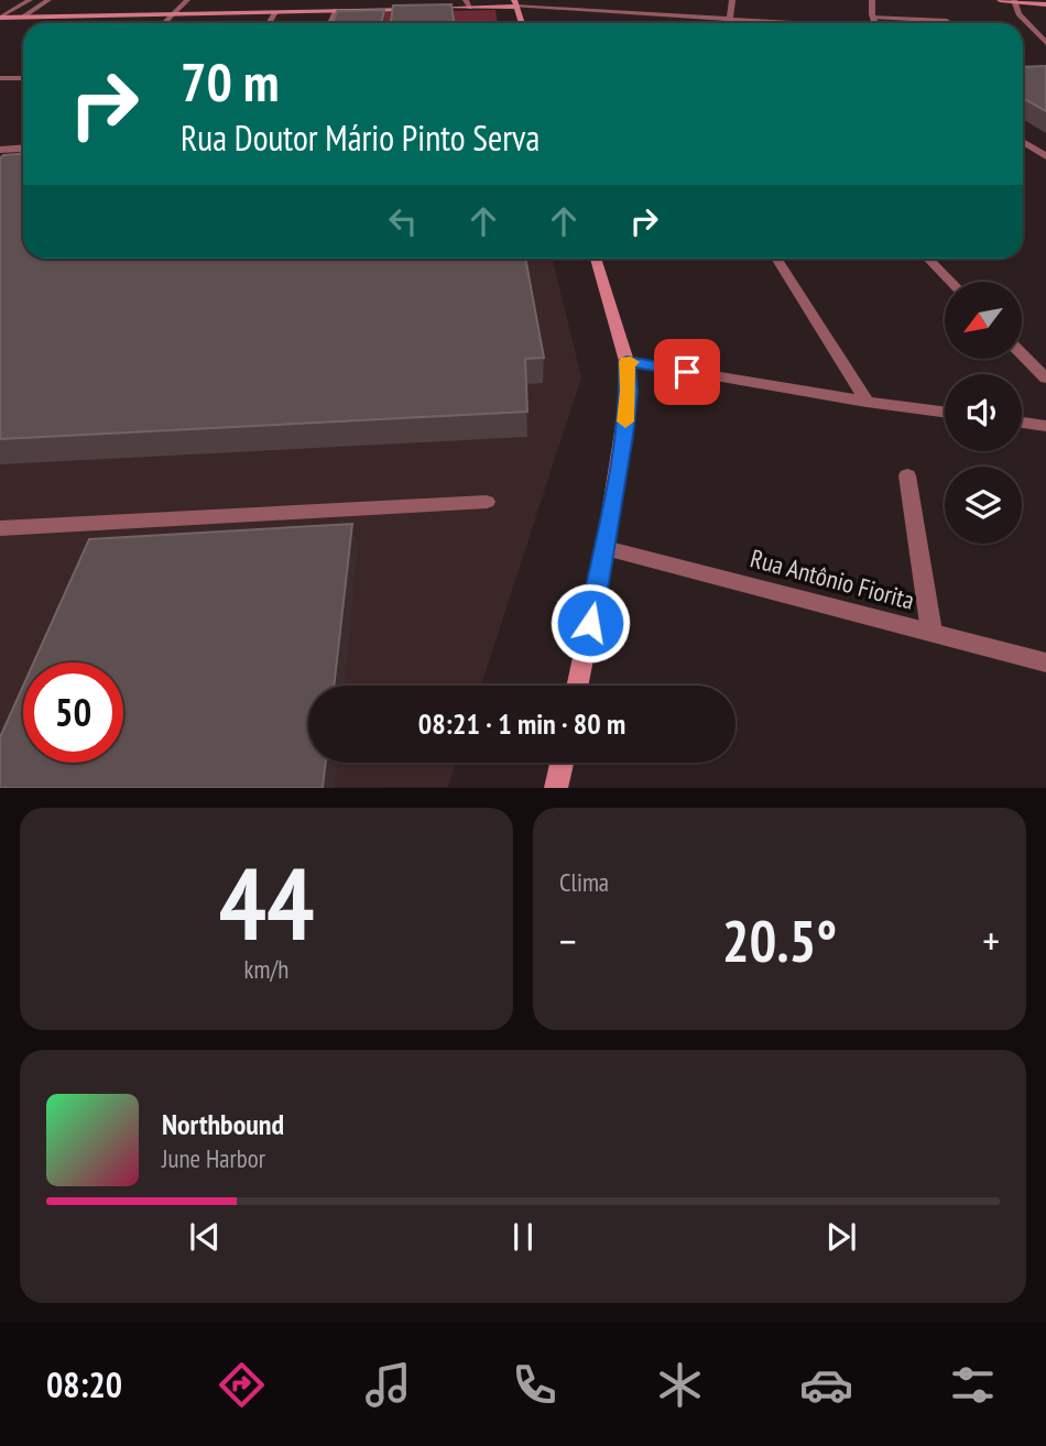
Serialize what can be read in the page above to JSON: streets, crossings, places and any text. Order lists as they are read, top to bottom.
{
  "streets": {
    "street": ["Rua Antônio Fiorita"]
  },
  "north": "bottom left",
  "page": {
    "turn": ["70 m", "Rua Doutor Mário Pinto Serva"],
    "limit": "50",
    "trip": "08:21 · 1 min · 80 m",
    "tile": [
      ["44", "km/h"],
      "Clima"
    ],
    "heat": ["−", "20.5°", "+"],
    "song": ["Northbound", "June Harbor"],
    "tabs": "08:20"
  }
}
